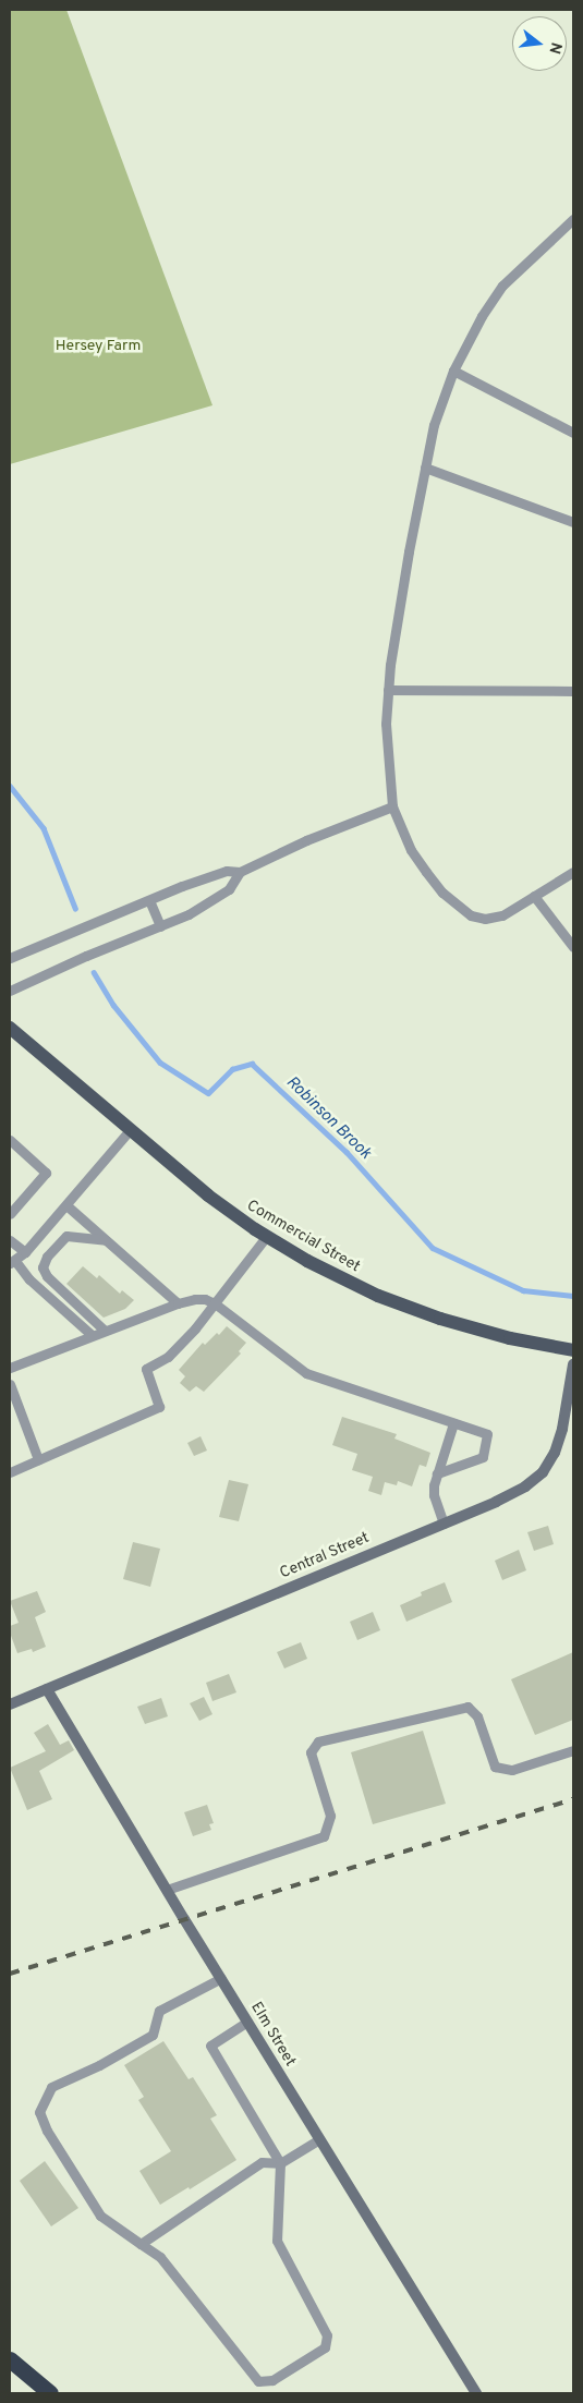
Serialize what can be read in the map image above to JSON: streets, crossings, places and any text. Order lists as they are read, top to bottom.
{
  "streets": {
    "main road": ["Commercial Street"],
    "street": ["Central Street", "Elm Street"]
  },
  "crossings": [
    ["Central Street", "Elm Street"]
  ],
  "water": ["Robinson Brook"],
  "parks": ["Hersey Farm"],
  "north": "right"
}
